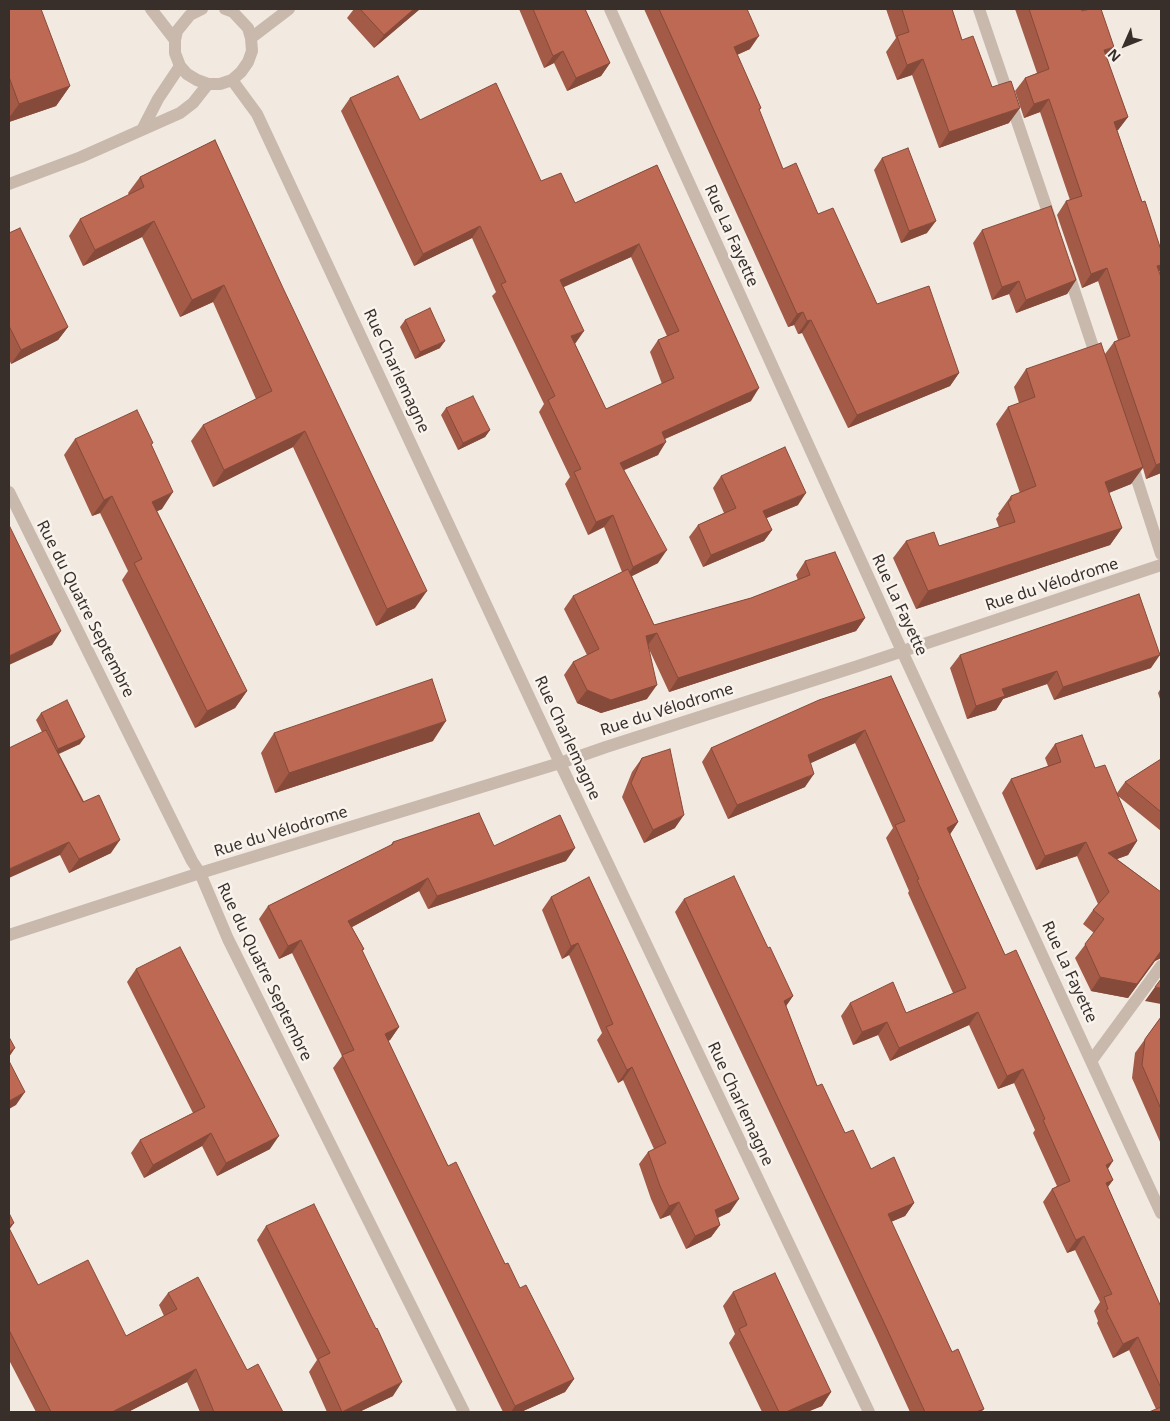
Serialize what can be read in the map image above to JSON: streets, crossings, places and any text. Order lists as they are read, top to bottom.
{
  "streets": {
    "street": [
      "Rue La Fayette",
      "Rue Charlemagne",
      "Rue du Vélodrome",
      "Rue du Quatre Septembre"
    ]
  },
  "crossings": [
    ["Rue La Fayette", "Rue du Vélodrome"],
    ["Rue Charlemagne", "Rue du Vélodrome"],
    ["Rue du Vélodrome", "Rue du Quatre Septembre"]
  ],
  "north": "bottom left"
}
